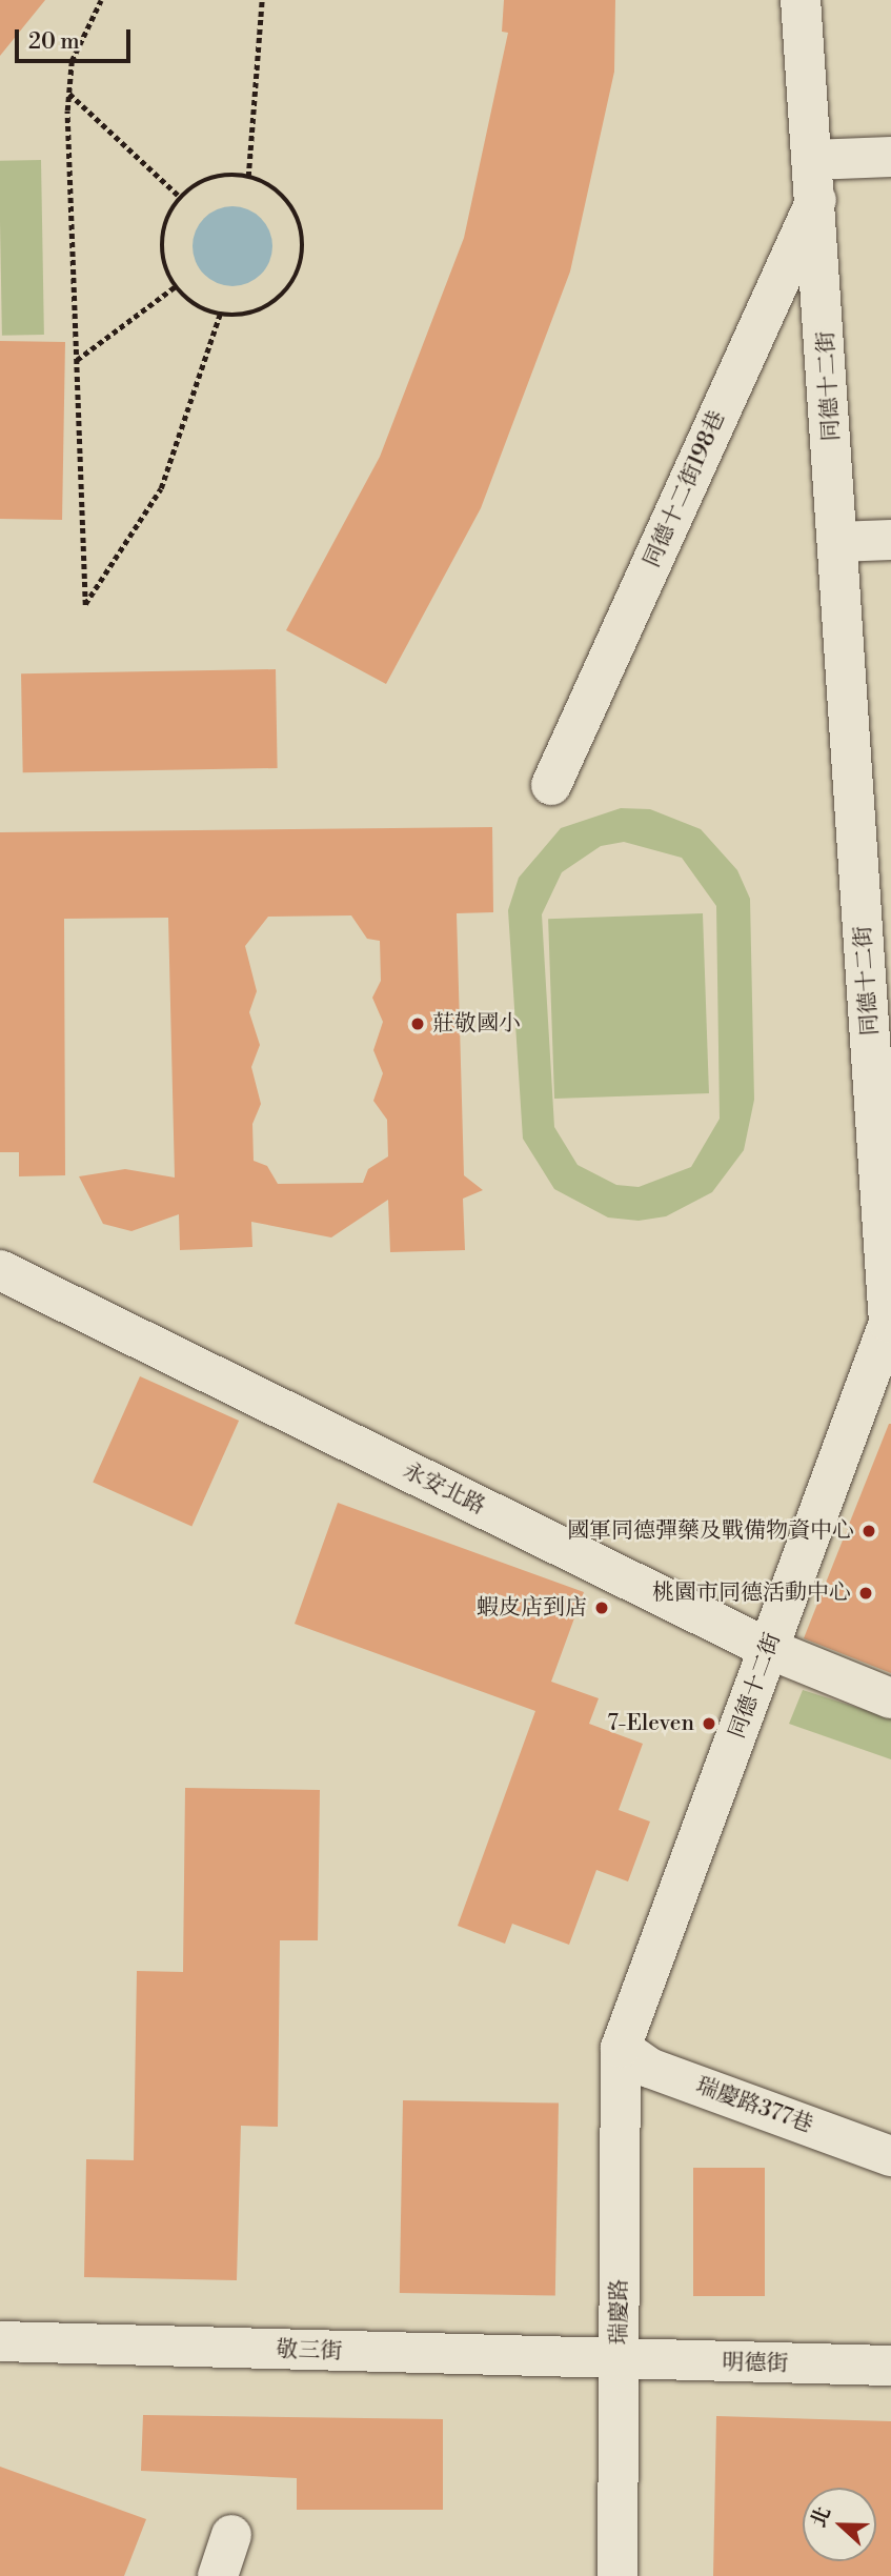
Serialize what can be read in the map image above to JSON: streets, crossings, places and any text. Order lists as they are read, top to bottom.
{
  "streets": {
    "street": [
      "同德十二街",
      "同德十二街198巷",
      "永安北路",
      "瑞慶路377巷",
      "瑞慶路",
      "敬三街",
      "明德街"
    ]
  },
  "crossings": [
    ["同德十二街", "同德十二街198巷"],
    ["同德十二街", "永安北路"],
    ["同德十二街", "瑞慶路377巷"],
    ["同德十二街", "瑞慶路"],
    ["瑞慶路377巷", "瑞慶路"],
    ["瑞慶路", "敬三街"],
    ["瑞慶路", "明德街"],
    ["敬三街", "明德街"]
  ],
  "places": [
    "莊敬國小",
    "國軍同德彈藥及戰備物資中心",
    "桃園市同德活動中心",
    "蝦皮店到店",
    "7-Eleven"
  ],
  "scale_bar": "20 m",
  "north": "left"
}
